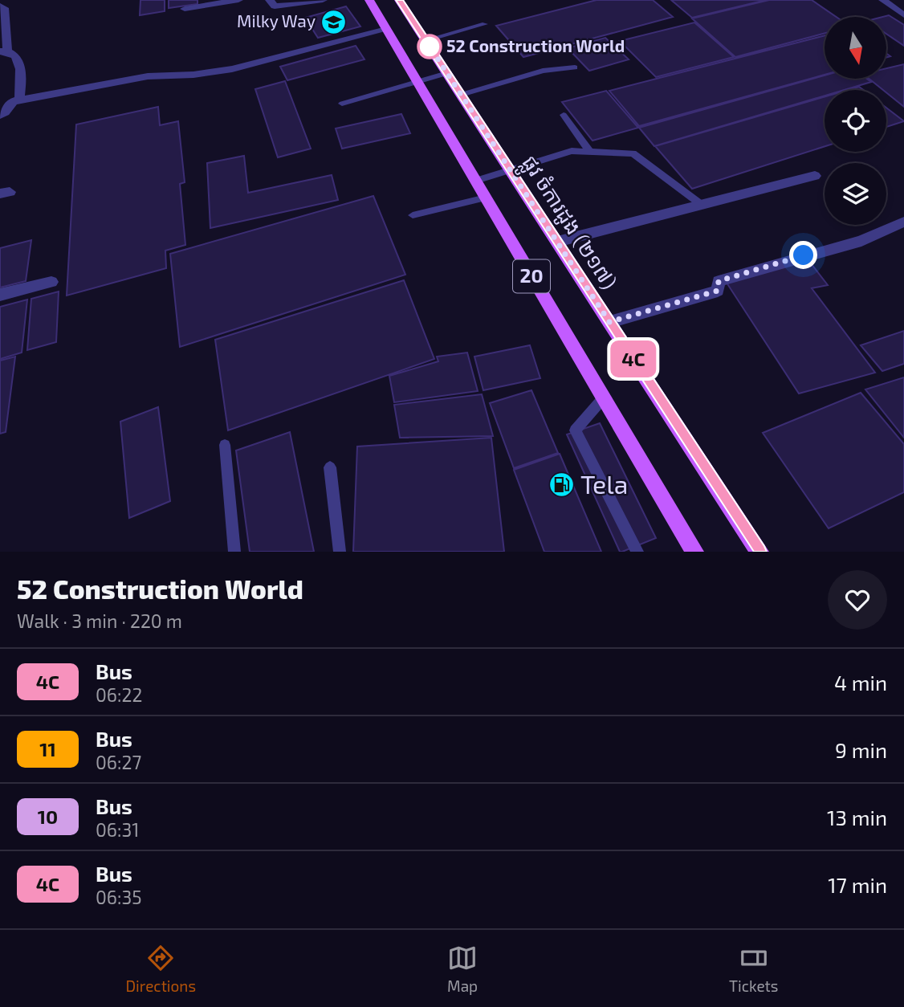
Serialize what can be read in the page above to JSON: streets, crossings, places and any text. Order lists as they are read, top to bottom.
{
  "streets": {
    "main road": ["ផ្លូវ ចំការដូង (២១៧)", "20"]
  },
  "places": {
    "school or university": ["Milky Way"],
    "other": ["52 Construction World"],
    "fuel station": ["Tela"]
  },
  "lines": ["bus line 4C"],
  "north": "bottom",
  "page": {
    "on_map": "4C",
    "heading": ["52 Construction World", "Walk · 3 min · 220 m"],
    "list": [
      {
        "mark": "4C",
        "name": "Bus",
        "note": "06:22",
        "value": "4 min"
      },
      {
        "mark": "11",
        "name": "Bus",
        "note": "06:27",
        "value": "9 min"
      },
      {
        "mark": "10",
        "name": "Bus",
        "note": "06:31",
        "value": "13 min"
      },
      {
        "mark": "4C",
        "name": "Bus",
        "note": "06:35",
        "value": "17 min"
      }
    ],
    "tabs": ["Directions", "Map", "Tickets"]
  }
}
